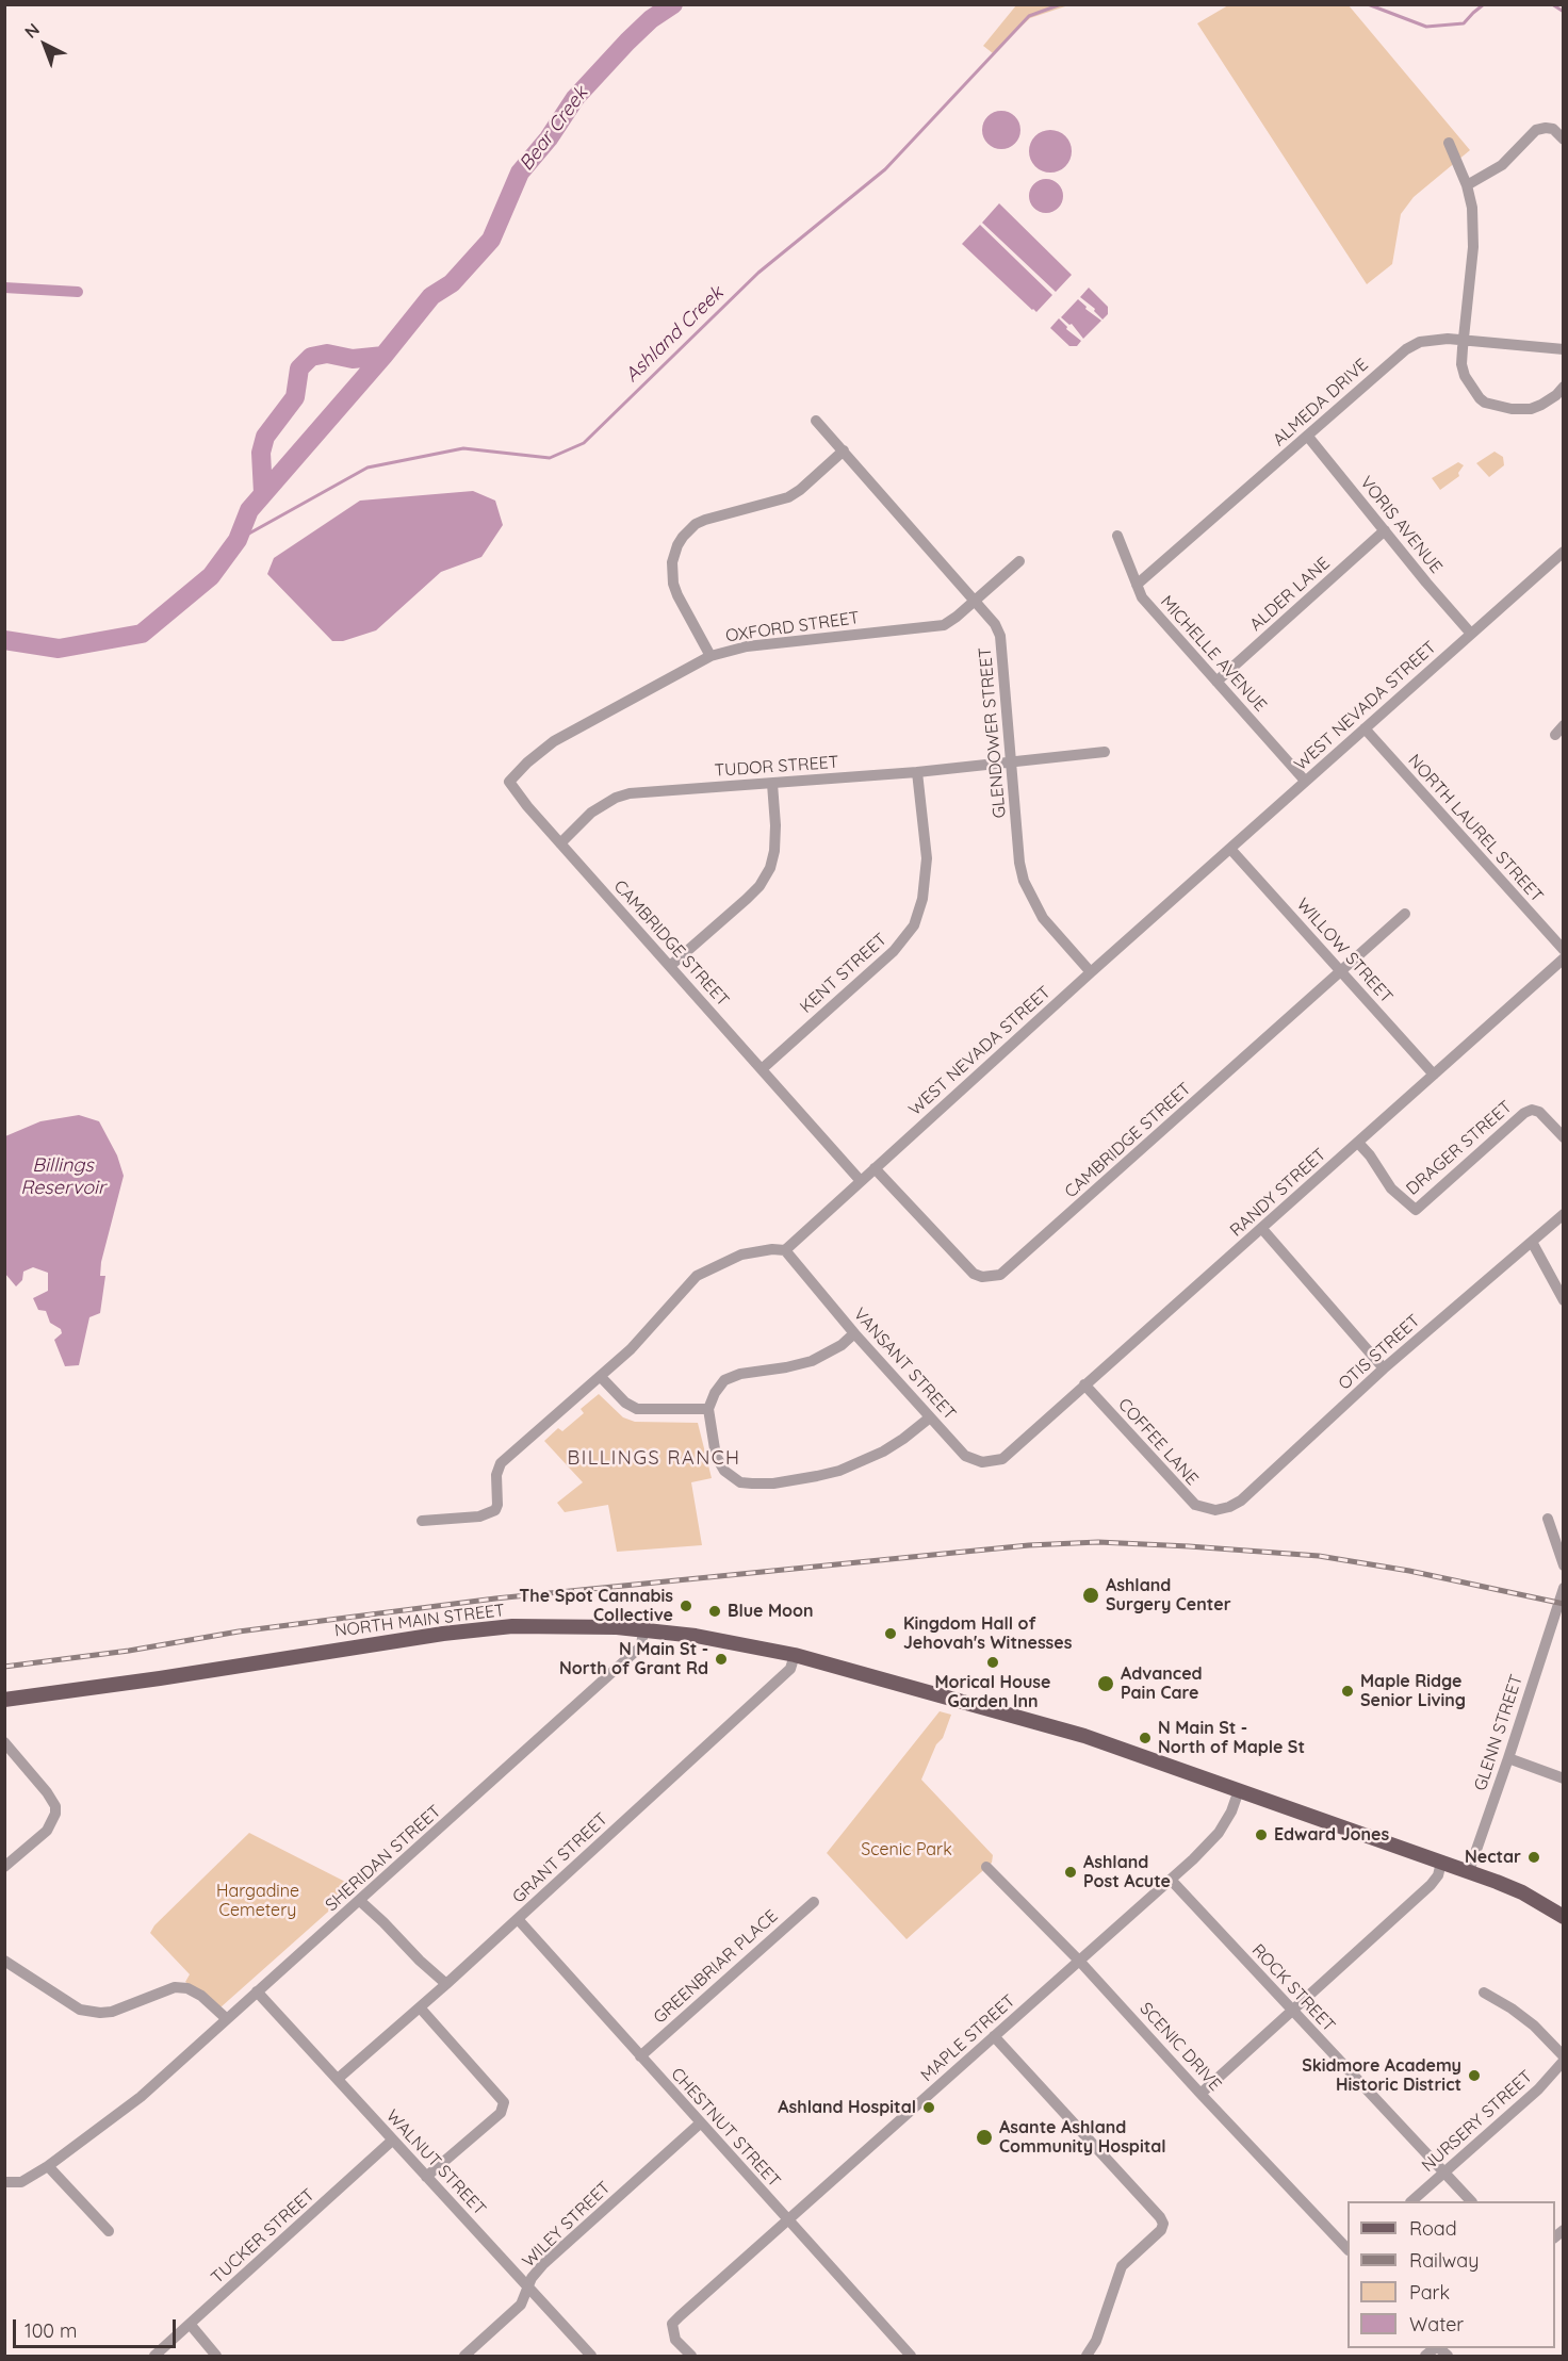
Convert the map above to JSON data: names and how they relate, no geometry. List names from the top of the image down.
{
  "streets": {
    "main road": ["NORTH MAIN STREET"],
    "street": [
      "ALMEDA DRIVE",
      "VORIS AVENUE",
      "ALDER LANE",
      "OXFORD STREET",
      "MICHELLE AVENUE",
      "WEST NEVADA STREET",
      "GLENDOWER STREET",
      "TUDOR STREET",
      "NORTH LAUREL STREET",
      "CAMBRIDGE STREET",
      "WILLOW STREET",
      "KENT STREET",
      "DRAGER STREET",
      "RANDY STREET",
      "OTIS STREET",
      "VANSANT STREET",
      "COFFEE LANE",
      "GLENN STREET",
      "SHERIDAN STREET",
      "GRANT STREET",
      "GREENBRIAR PLACE",
      "ROCK STREET",
      "MAPLE STREET",
      "SCENIC DRIVE",
      "NURSERY STREET",
      "CHESTNUT STREET",
      "WALNUT STREET",
      "WILEY STREET",
      "TUCKER STREET"
    ]
  },
  "crossings": [
    ["ALMEDA DRIVE", "VORIS AVENUE"],
    ["ALMEDA DRIVE", "MICHELLE AVENUE"],
    ["VORIS AVENUE", "ALDER LANE"],
    ["VORIS AVENUE", "WEST NEVADA STREET"],
    ["ALDER LANE", "MICHELLE AVENUE"],
    ["OXFORD STREET", "GLENDOWER STREET"],
    ["OXFORD STREET", "CAMBRIDGE STREET"],
    ["MICHELLE AVENUE", "WEST NEVADA STREET"],
    ["WEST NEVADA STREET", "GLENDOWER STREET"],
    ["WEST NEVADA STREET", "NORTH LAUREL STREET"],
    ["WEST NEVADA STREET", "CAMBRIDGE STREET"],
    ["WEST NEVADA STREET", "WILLOW STREET"],
    ["WEST NEVADA STREET", "VANSANT STREET"],
    ["GLENDOWER STREET", "TUDOR STREET"],
    ["TUDOR STREET", "CAMBRIDGE STREET"],
    ["TUDOR STREET", "KENT STREET"],
    ["CAMBRIDGE STREET", "WILLOW STREET"],
    ["CAMBRIDGE STREET", "KENT STREET"],
    ["WILLOW STREET", "RANDY STREET"],
    ["DRAGER STREET", "RANDY STREET"],
    ["RANDY STREET", "VANSANT STREET"],
    ["RANDY STREET", "COFFEE LANE"],
    ["OTIS STREET", "COFFEE LANE"],
    ["NORTH MAIN STREET", "GLENN STREET"],
    ["NORTH MAIN STREET", "SHERIDAN STREET"],
    ["NORTH MAIN STREET", "GRANT STREET"],
    ["NORTH MAIN STREET", "MAPLE STREET"],
    ["SHERIDAN STREET", "WALNUT STREET"],
    ["GRANT STREET", "CHESTNUT STREET"],
    ["GRANT STREET", "WALNUT STREET"],
    ["GREENBRIAR PLACE", "CHESTNUT STREET"],
    ["ROCK STREET", "MAPLE STREET"],
    ["ROCK STREET", "NURSERY STREET"],
    ["MAPLE STREET", "SCENIC DRIVE"],
    ["MAPLE STREET", "CHESTNUT STREET"],
    ["CHESTNUT STREET", "WILEY STREET"],
    ["WALNUT STREET", "WILEY STREET"],
    ["WALNUT STREET", "TUCKER STREET"]
  ],
  "districts": ["BILLINGS RANCH"],
  "water": ["Bear Creek", "Ashland Creek", "Billings Reservoir"],
  "parks": ["Scenic Park", "Hargadine Cemetery"],
  "places": [
    "Ashland Surgery Center",
    "The Spot Cannabis Collective",
    "Blue Moon",
    "Kingdom Hall of Jehovah's Witnesses",
    "N Main St - North of Grant Rd",
    "Morical House Garden Inn",
    "Advanced Pain Care",
    "Maple Ridge Senior Living",
    "N Main St - North of Maple St",
    "Edward Jones",
    "Nectar",
    "Ashland Post Acute",
    "Skidmore Academy Historic District",
    "Ashland Hospital",
    "Asante Ashland Community Hospital"
  ],
  "legend": [
    "Road",
    "Railway",
    "Park",
    "Water"
  ],
  "scale_bar": "100 m",
  "north": "top left"
}
